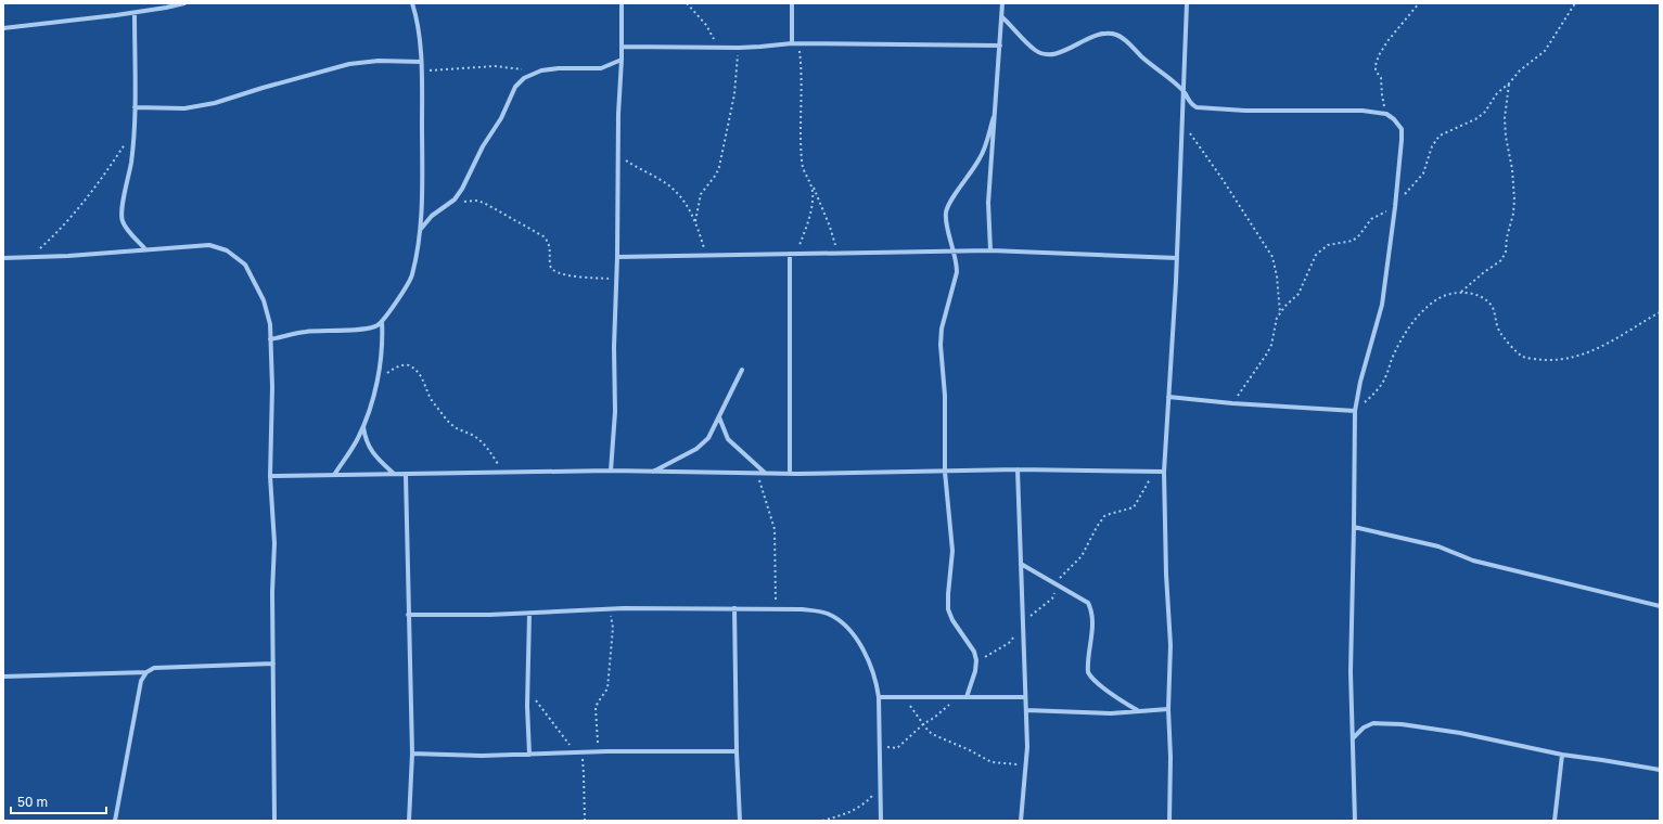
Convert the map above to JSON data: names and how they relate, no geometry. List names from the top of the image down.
{
  "scale_bar": "50 m"
}
